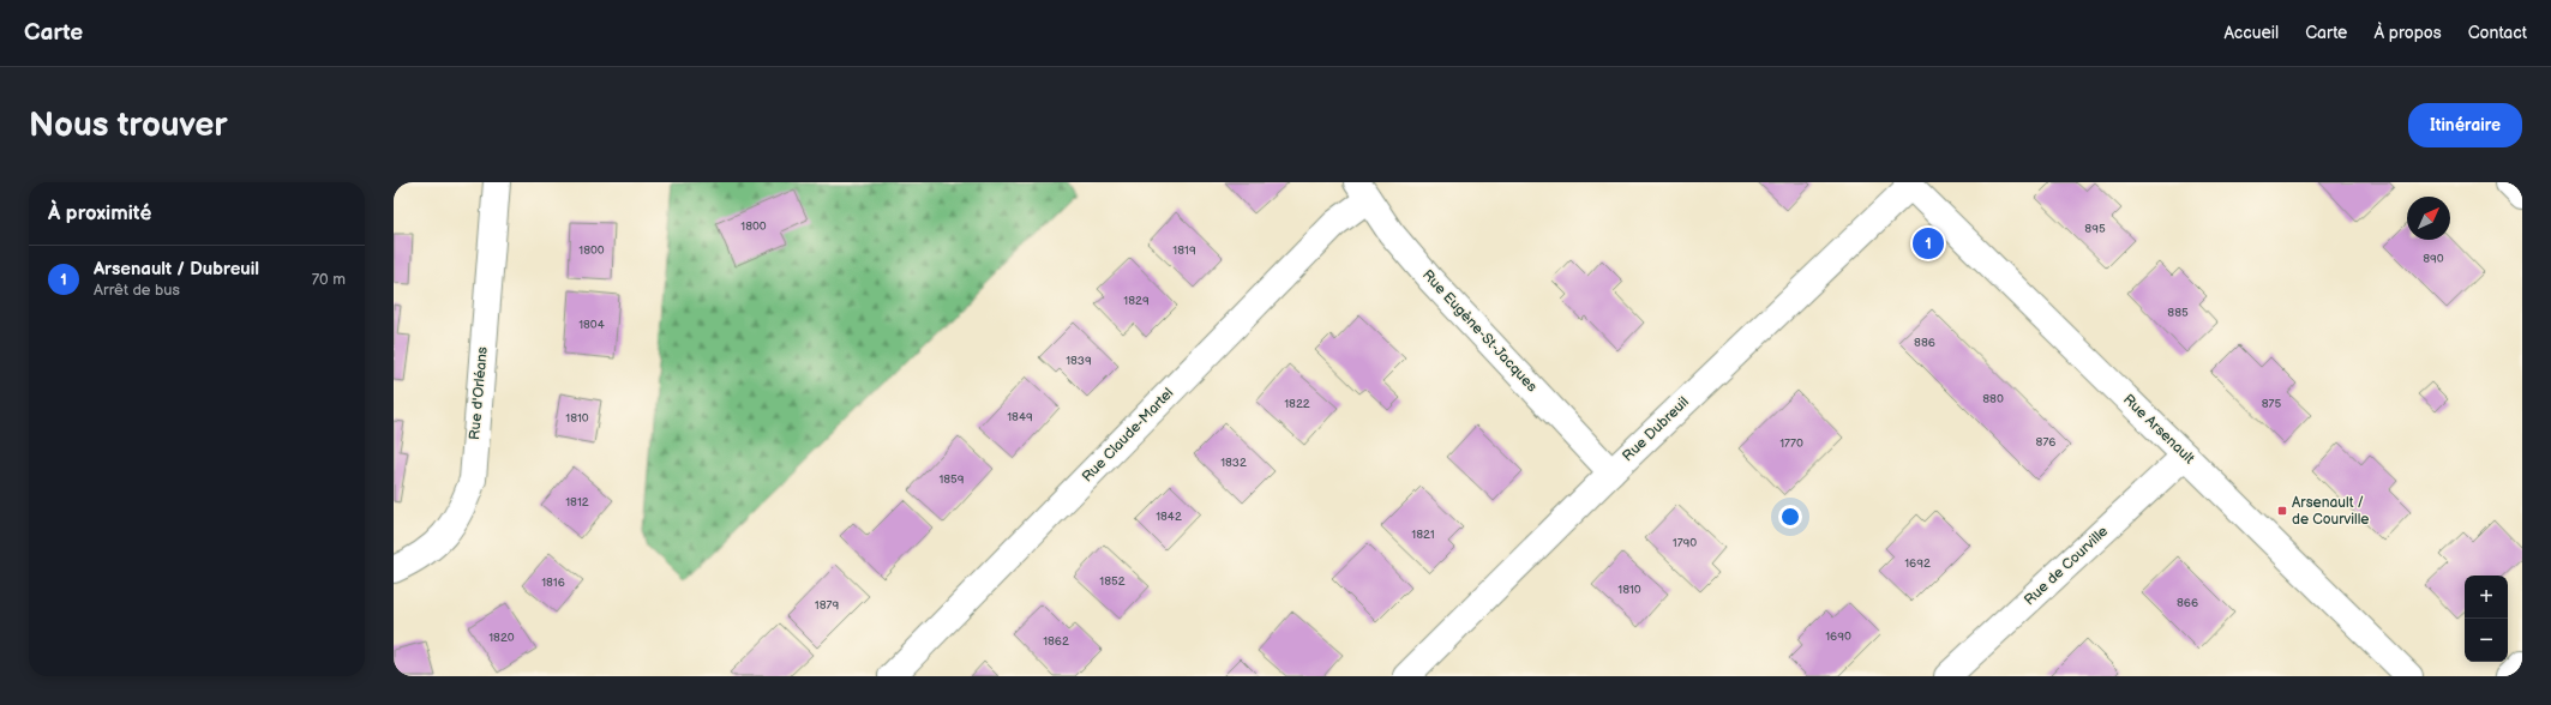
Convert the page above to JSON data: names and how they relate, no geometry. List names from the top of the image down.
{
  "streets": {
    "street": [
      "Rue Eugène-St-Jacques",
      "Rue d'Orléans",
      "Rue Dubreuil",
      "Rue Arsenault",
      "Rue Claude-Martel",
      "Rue de Courville"
    ]
  },
  "crossings": [
    ["Rue Eugène-St-Jacques", "Rue Dubreuil"],
    ["Rue Eugène-St-Jacques", "Rue Claude-Martel"],
    ["Rue Dubreuil", "Rue Arsenault"],
    ["Rue Arsenault", "Rue de Courville"]
  ],
  "places": {
    "transit": ["Arsenault / de Courville"]
  },
  "house_numbers": [
    "1800",
    "895",
    "1800",
    "1819",
    "890",
    "1829",
    "885",
    "1804",
    "886",
    "1839",
    "880",
    "1822",
    "875",
    "1849",
    "1810",
    "876",
    "1770",
    "1832",
    "1859",
    "1812",
    "1842",
    "1821",
    "1790",
    "1692",
    "1852",
    "1816",
    "1810",
    "866",
    "1879",
    "1690",
    "1820",
    "1862"
  ],
  "north": "top right",
  "page": {
    "header": "Carte",
    "nav": [
      "Accueil",
      "Carte",
      "À propos",
      "Contact"
    ],
    "buttons": "Itinéraire",
    "title": "Nous trouver",
    "heading": "À proximité",
    "pins": "1",
    "list": [
      {
        "mark": "1",
        "name": "Arsenault / Dubreuil",
        "note": "Arrêt de bus",
        "value": "70 m"
      }
    ],
    "map_buttons": ["+", "−"]
  }
}
